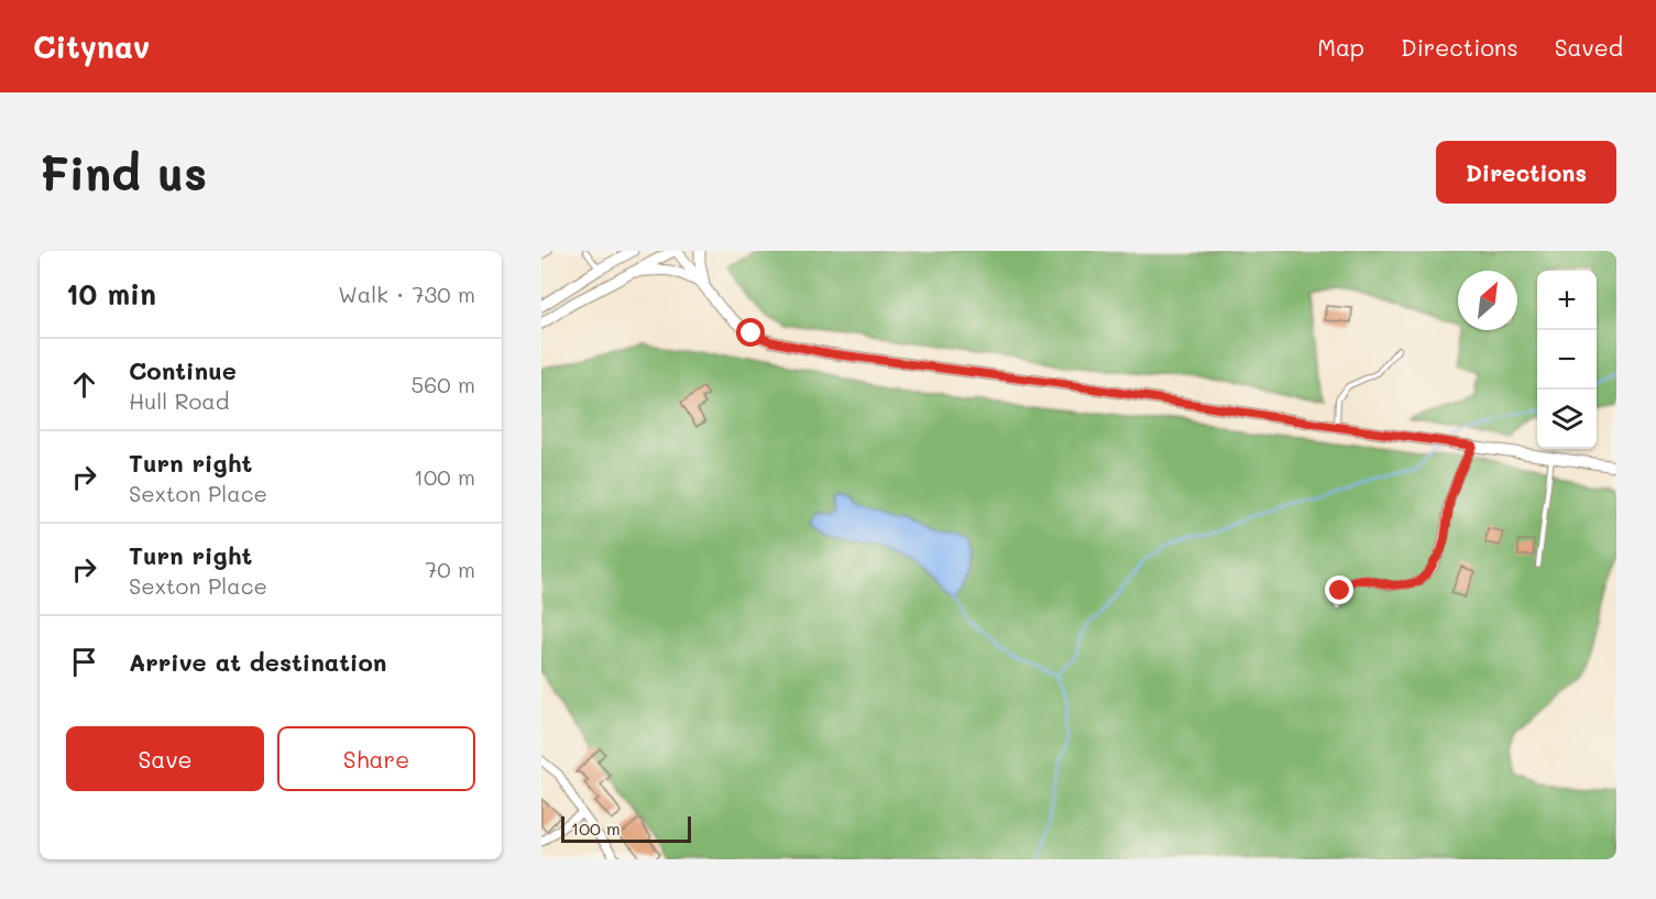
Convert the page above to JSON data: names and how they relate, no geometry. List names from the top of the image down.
{
  "scale_bar": "100 m",
  "north": "top right",
  "page": {
    "header": "Citynav",
    "nav": ["Map", "Directions", "Saved"],
    "buttons": [
      "Directions",
      ["Save", "Share"]
    ],
    "title": "Find us",
    "heading": ["10 min", "Walk · 730 m"],
    "map_buttons": ["+", "−"],
    "list": [
      ["Continue", "Hull Road", "560 m"],
      ["Turn right", "Sexton Place", "100 m"],
      ["Turn right", "Sexton Place", "70 m"],
      "Arrive at destination"
    ],
    "scale": "100 m"
  }
}
